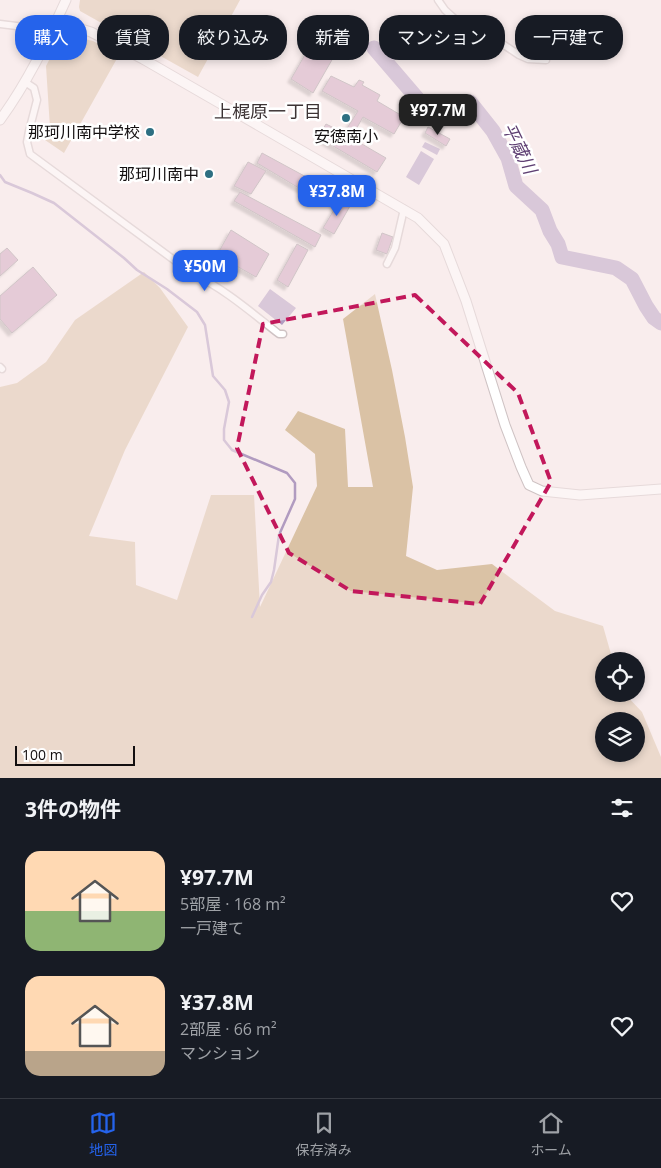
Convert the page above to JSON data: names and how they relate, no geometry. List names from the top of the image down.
{
  "districts": ["上梶原一丁目"],
  "water": ["平蔵川"],
  "places": ["安徳南小", "那珂川南中学校", "那珂川南中"],
  "scale_bar": "100 m",
  "page": {
    "chip": [
      "購入",
      "賃貸",
      "絞り込み",
      "新着",
      "マンション",
      "一戸建て"
    ],
    "price": ["¥97.7M", "¥37.8M", "¥50M"],
    "scale": "100 m",
    "heading": "3件の物件",
    "list": [
      {
        "name": "¥97.7M",
        "note": "5部屋 · 168 m² · 一戸建て"
      },
      {
        "name": "¥37.8M",
        "note": "2部屋 · 66 m² · マンション"
      }
    ],
    "tabs": ["地図", "保存済み", "ホーム"]
  }
}
